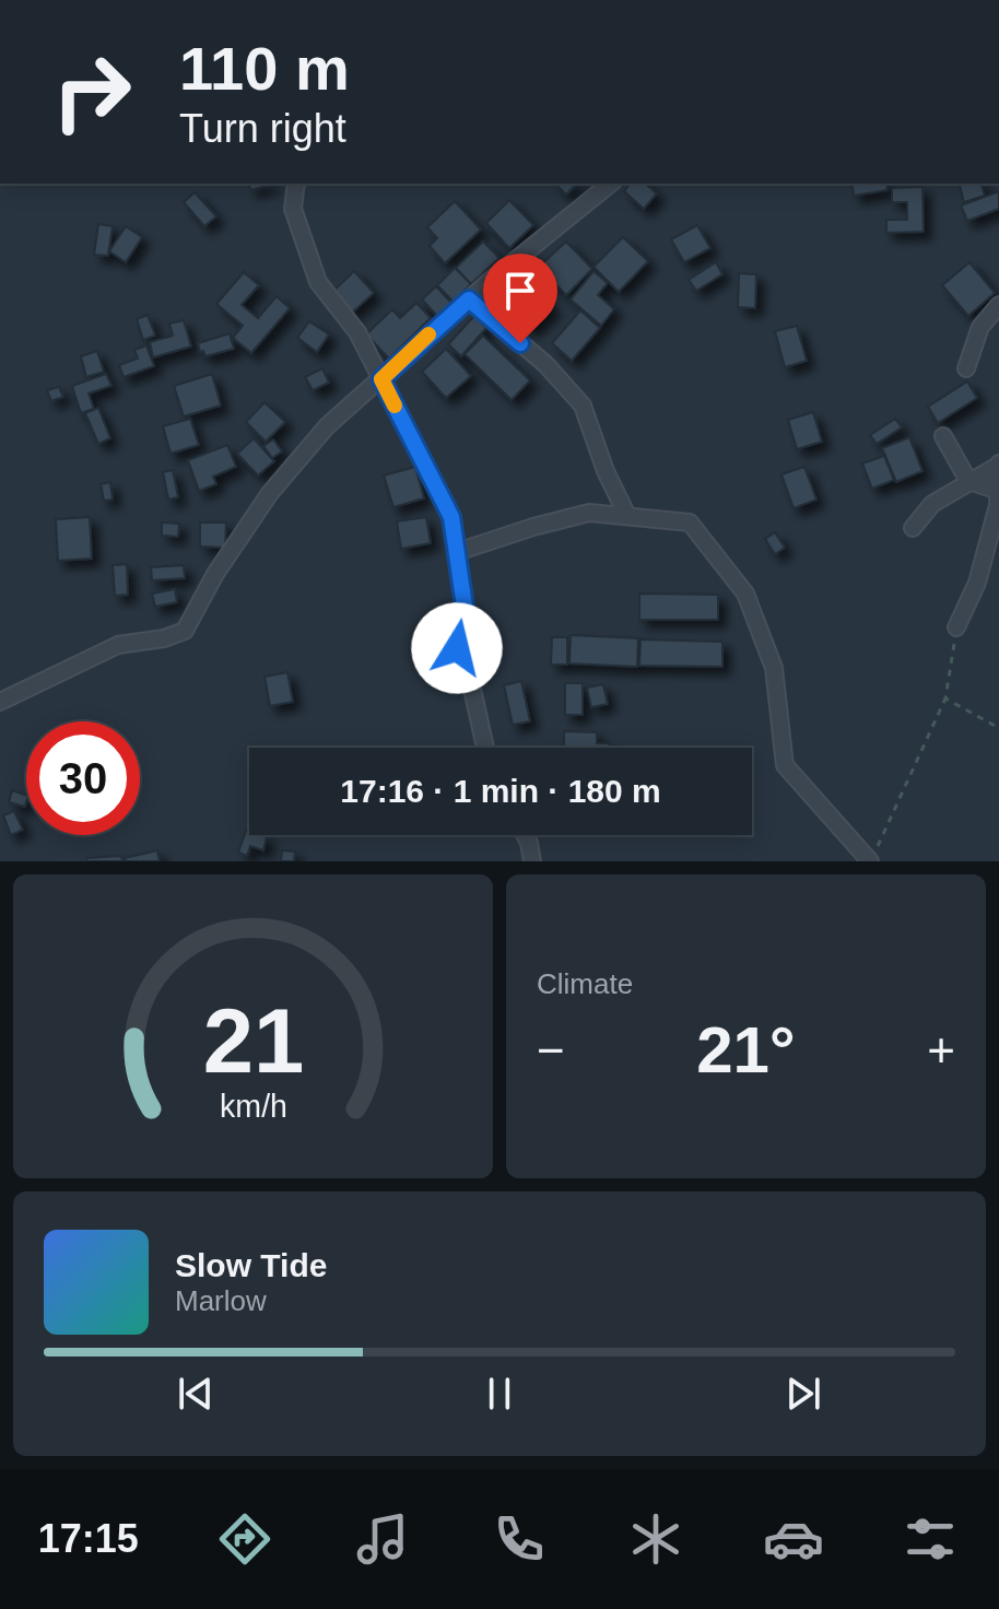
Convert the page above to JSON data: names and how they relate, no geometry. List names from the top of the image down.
{
  "page": {
    "turn": ["110 m", "Turn right"],
    "limit": "30",
    "trip": "17:16 · 1 min · 180 m",
    "tile": "Climate",
    "heat": ["−", "21°", "+"],
    "song": ["Slow Tide", "Marlow"],
    "tabs": "17:15",
    "gauge": ["21", "km/h"]
  }
}
